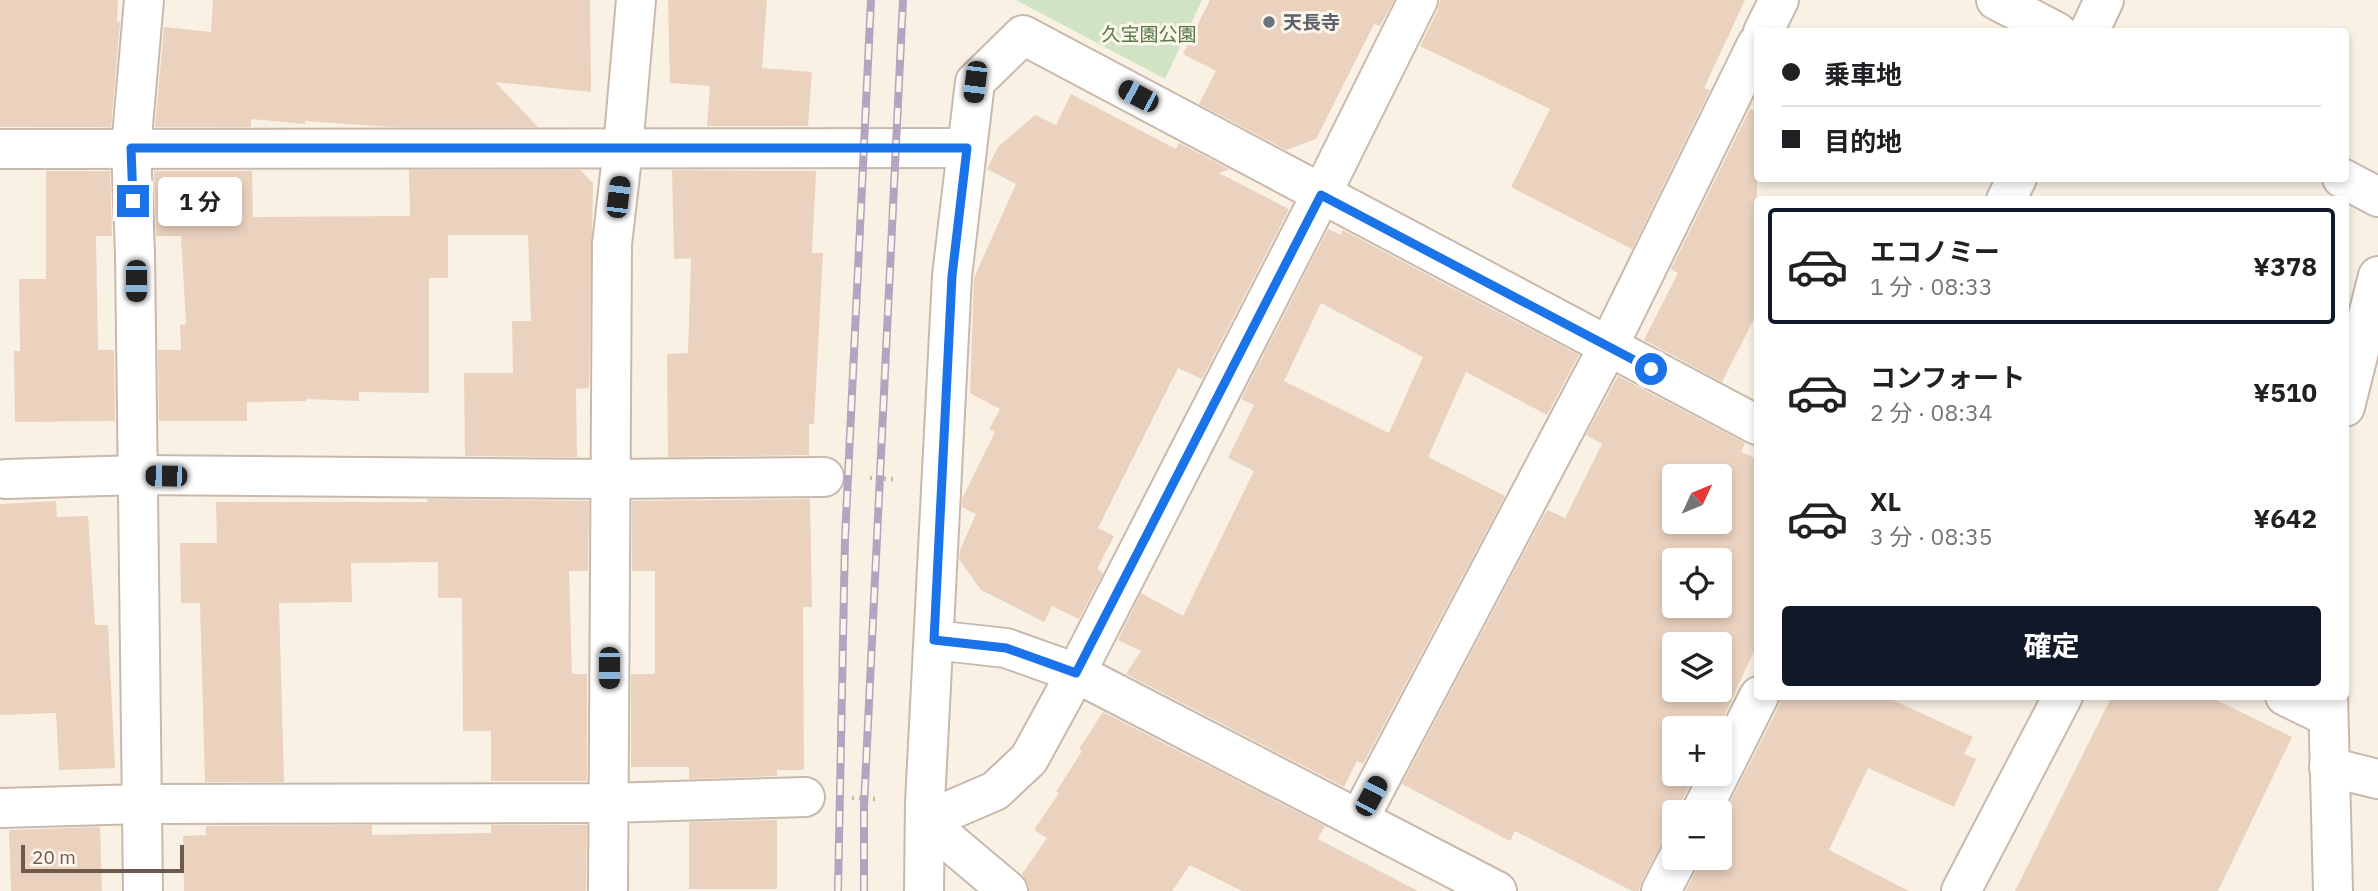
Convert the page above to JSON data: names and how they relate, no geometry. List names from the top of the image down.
{
  "parks": ["久宝園公園"],
  "places": ["天長寺"],
  "scale_bar": "20 m",
  "north": "top right",
  "page": {
    "banner": ["乗車地", "目的地"],
    "bubble": "1 分",
    "list": [
      {
        "name": "エコノミー",
        "note": "1 分 · 08:33",
        "value": "¥378"
      },
      {
        "name": "コンフォート",
        "note": "2 分 · 08:34",
        "value": "¥510"
      },
      {
        "name": "XL",
        "note": "3 分 · 08:35",
        "value": "¥642"
      }
    ],
    "map_buttons": ["+", "−"],
    "buttons": "確定",
    "scale": "20 m"
  }
}
